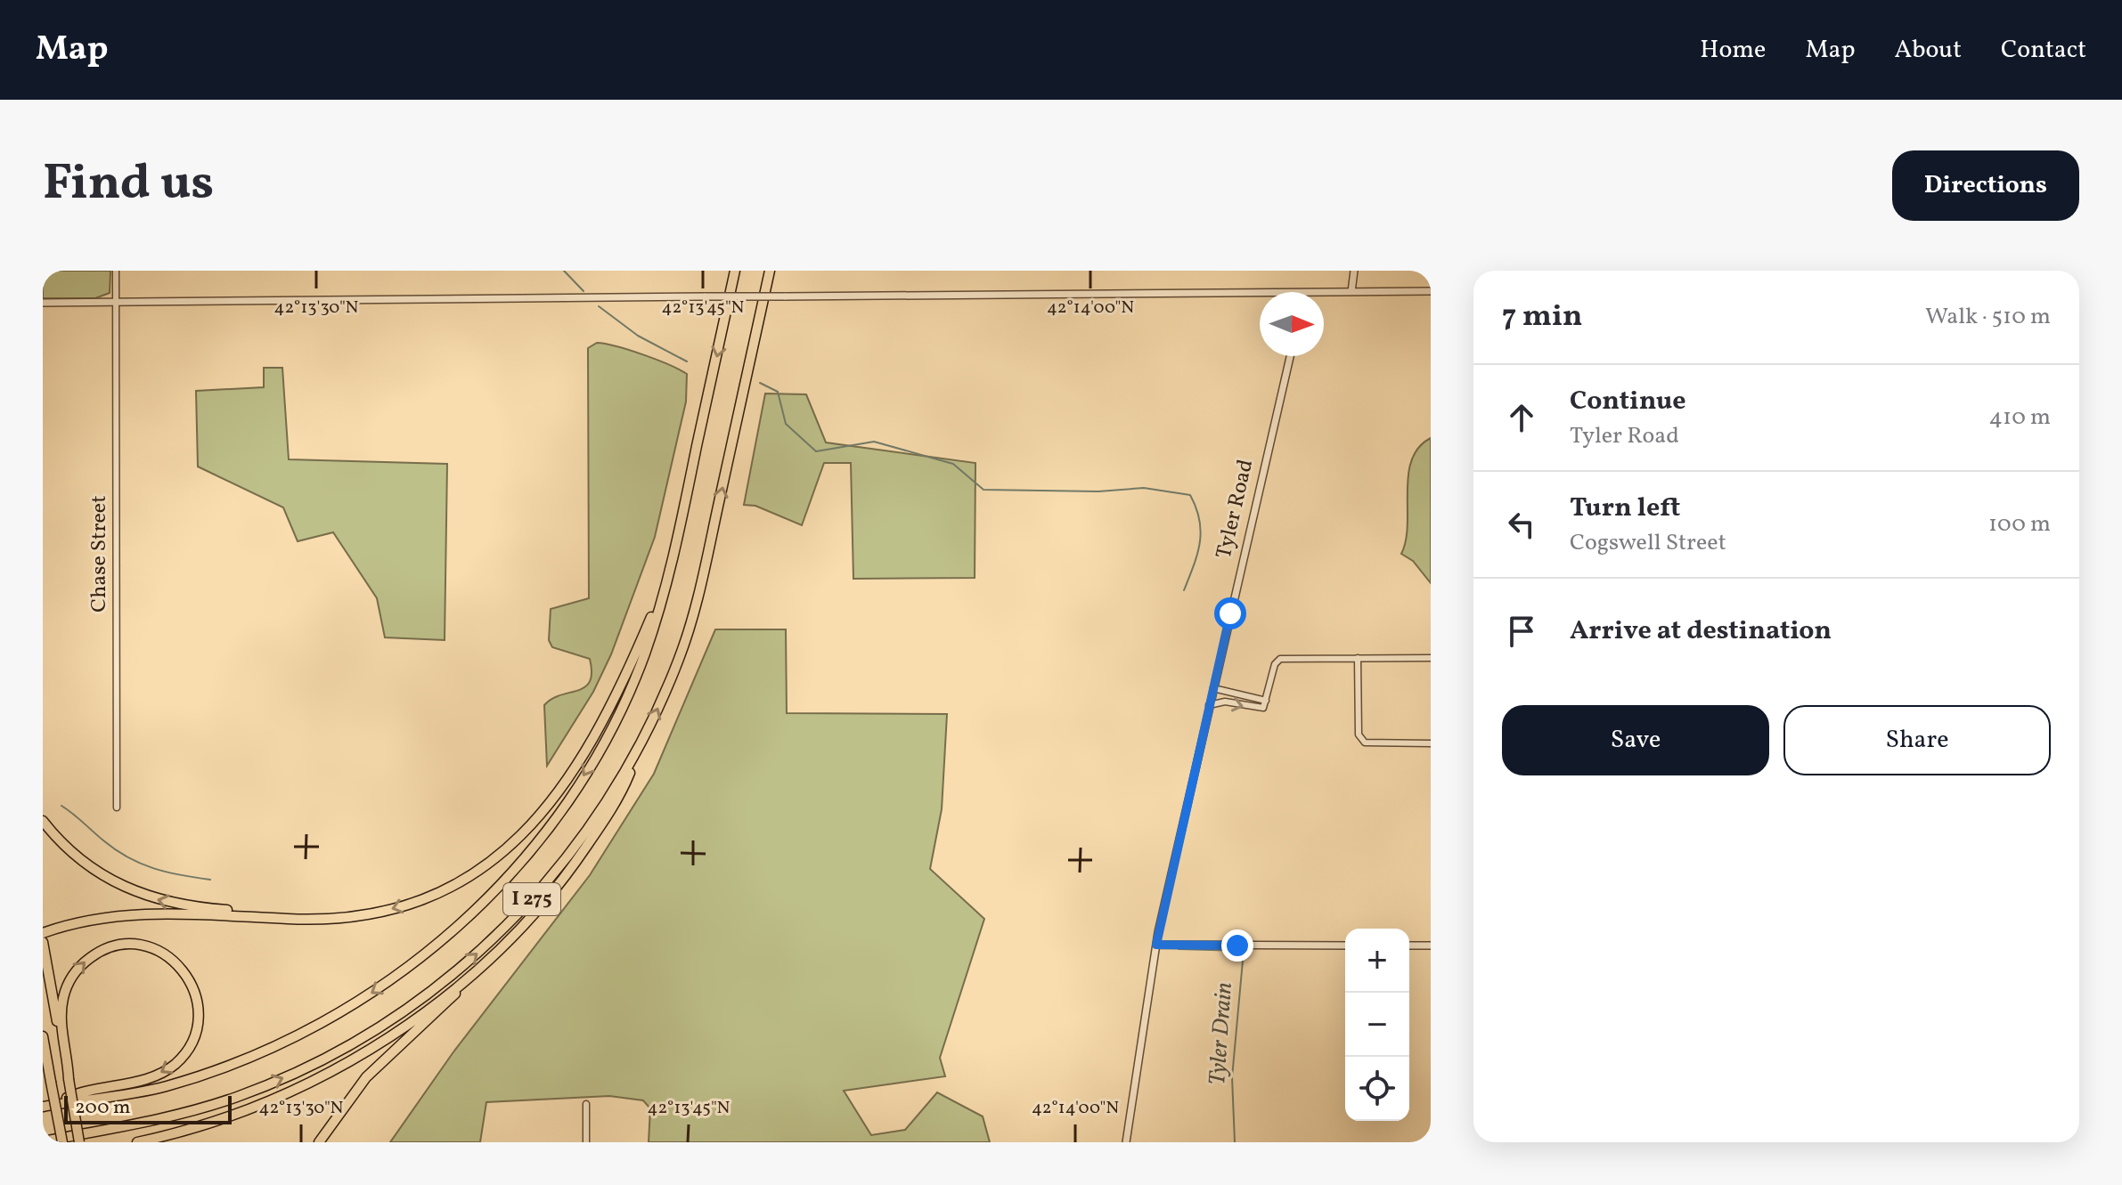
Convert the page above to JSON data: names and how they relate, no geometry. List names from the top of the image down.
{
  "streets": {
    "highway": ["I 275"],
    "street": ["Tyler Road", "Chase Street"]
  },
  "water": ["Tyler Drain"],
  "scale_bar": "200 m",
  "north": "right",
  "page": {
    "header": "Map",
    "nav": [
      "Home",
      "Map",
      "About",
      "Contact"
    ],
    "title": "Find us",
    "buttons": [
      "Directions",
      ["Save", "Share"]
    ],
    "heading": ["7 min", "Walk · 510 m"],
    "list": [
      ["Continue", "Tyler Road", "410 m"],
      ["Turn left", "Cogswell Street", "100 m"],
      "Arrive at destination"
    ],
    "map_buttons": ["+", "−"],
    "scale": "200 m"
  },
  "coordinates": ["42°13'30\"N", "42°13'45\"N", "42°14'00\"N"]
}
